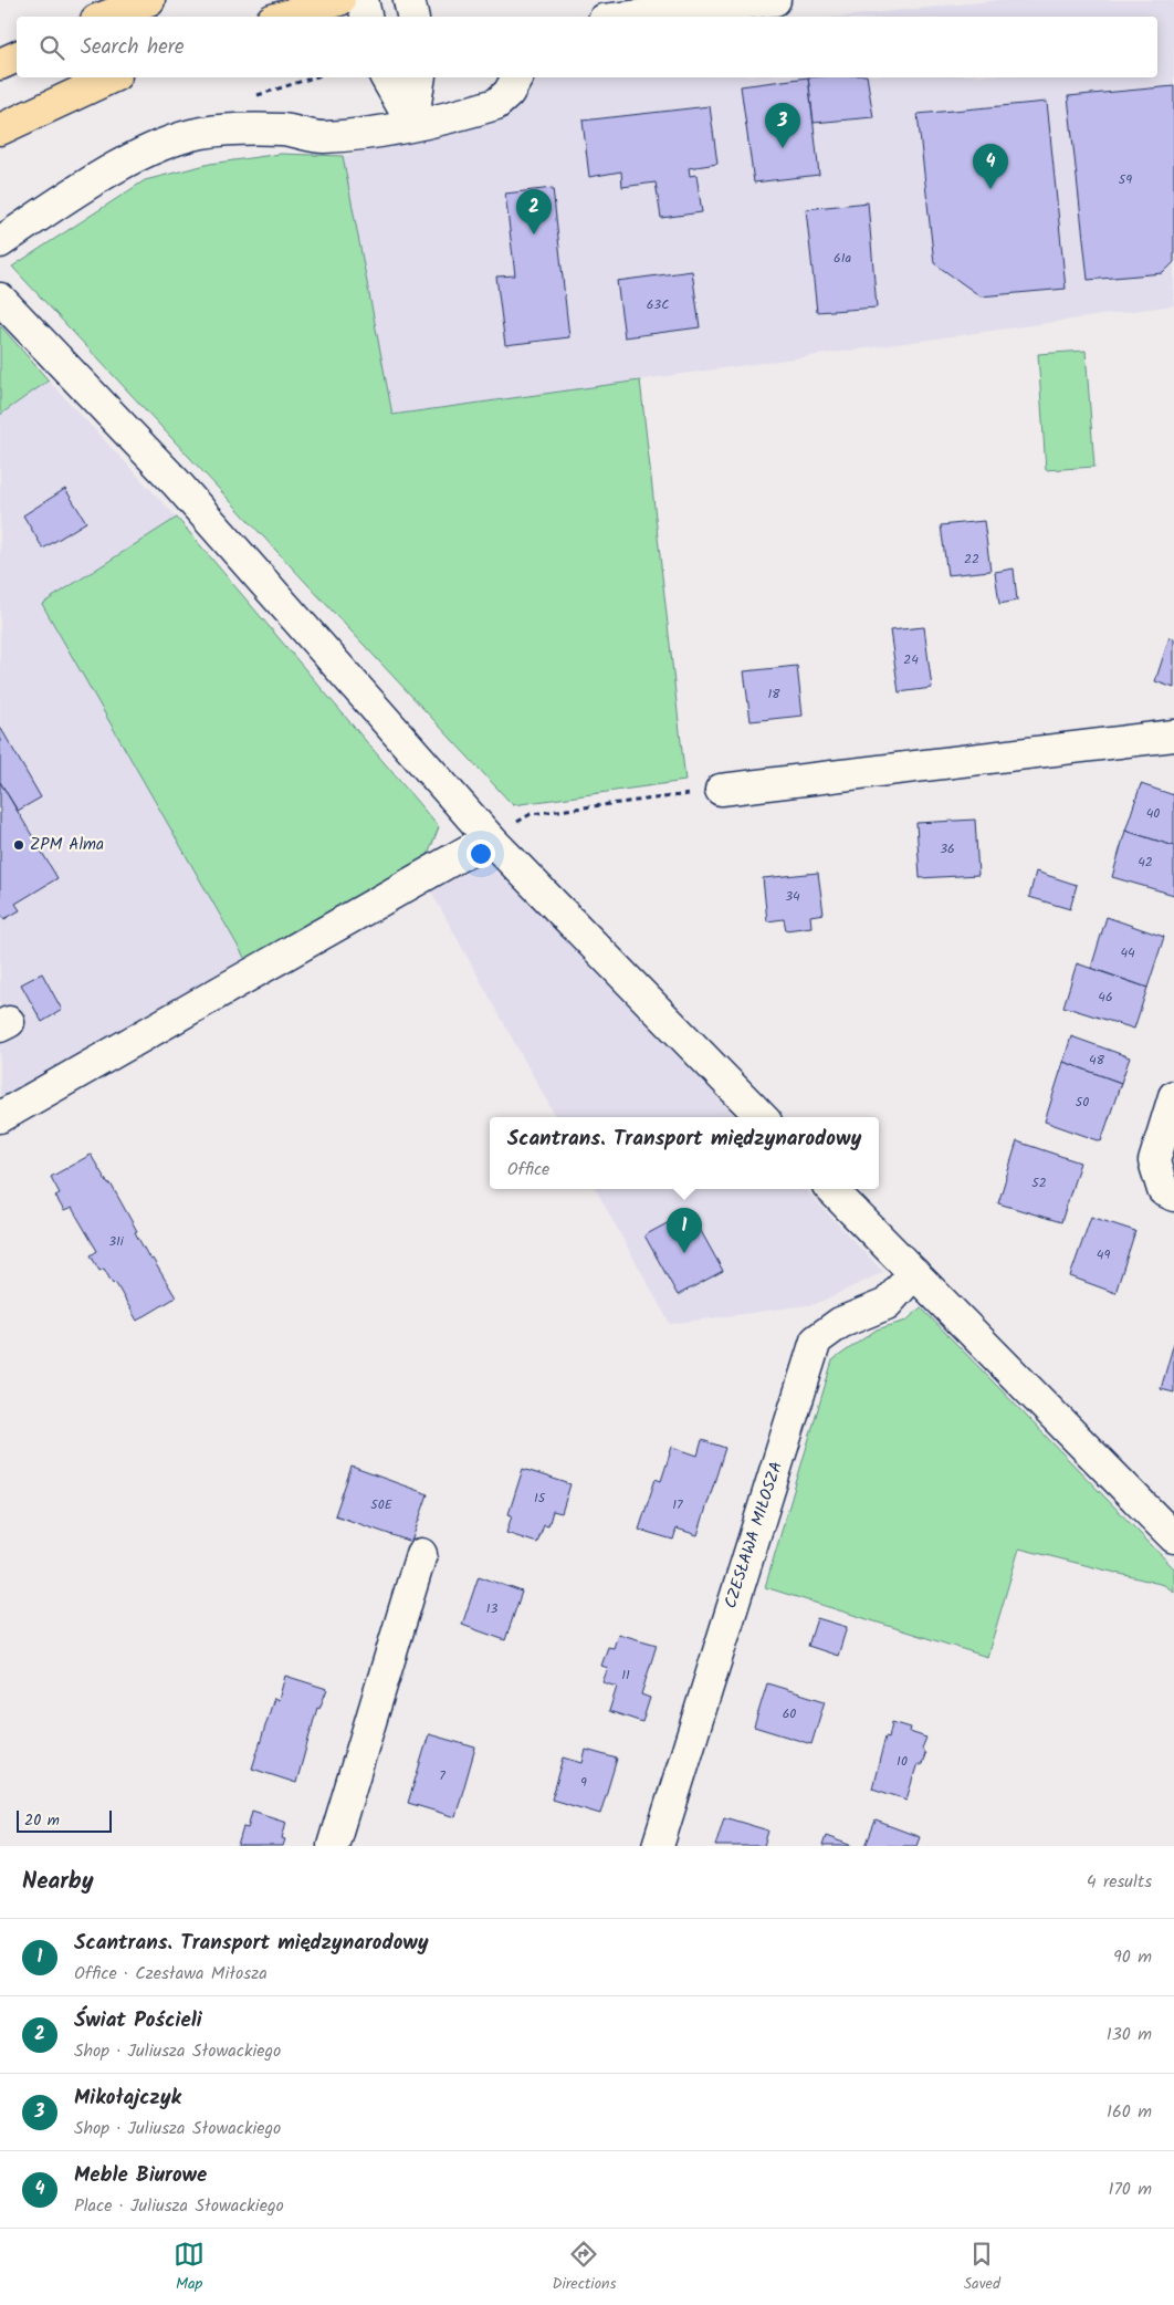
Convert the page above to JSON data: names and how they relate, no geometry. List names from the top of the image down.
{
  "streets": {
    "street": ["CZESŁAWA MIŁOSZA"]
  },
  "places": ["ZPM Alma"],
  "house_numbers": [
    "59",
    "61a",
    "63C",
    "22",
    "24",
    "18",
    "40",
    "36",
    "42",
    "34",
    "44",
    "46",
    "48",
    "50",
    "52",
    "31i",
    "49",
    "15",
    "50E",
    "17",
    "13",
    "11",
    "60",
    "10",
    "7",
    "9"
  ],
  "scale_bar": "20 m",
  "page": {
    "search": "Search here",
    "pins": [
      "3",
      "4",
      "2",
      "1"
    ],
    "popup": ["Scantrans. Transport międzynarodowy", "Office"],
    "scale": "20 m",
    "heading": ["Nearby", "4 results"],
    "list": [
      {
        "mark": "1",
        "name": "Scantrans. Transport międzynarodowy",
        "note": "Office · Czesława Miłosza",
        "value": "90 m"
      },
      {
        "mark": "2",
        "name": "Świat Pościeli",
        "note": "Shop · Juliusza Słowackiego",
        "value": "130 m"
      },
      {
        "mark": "3",
        "name": "Mikołajczyk",
        "note": "Shop · Juliusza Słowackiego",
        "value": "160 m"
      },
      {
        "mark": "4",
        "name": "Meble Biurowe",
        "note": "Place · Juliusza Słowackiego",
        "value": "170 m"
      }
    ],
    "nav": ["Map", "Directions", "Saved"]
  }
}
